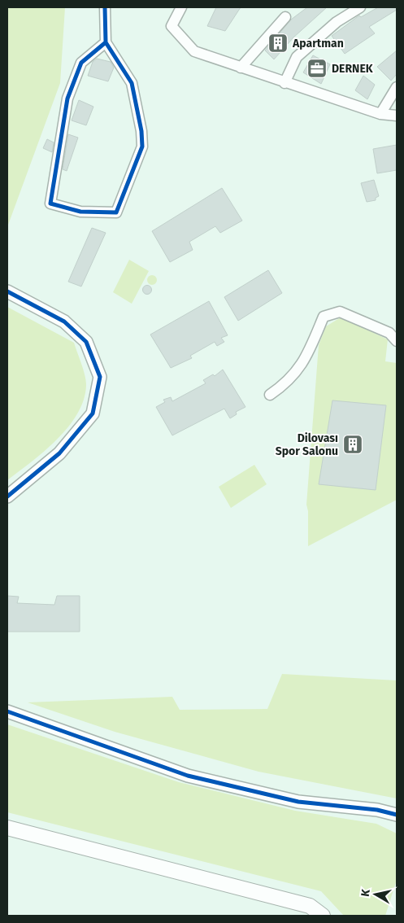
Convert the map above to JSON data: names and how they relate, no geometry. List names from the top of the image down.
{
  "places": {
    "building": ["Apartman", "Dilovası Spor Salonu"],
    "office": ["DERNEK"]
  },
  "north": "left"
}
